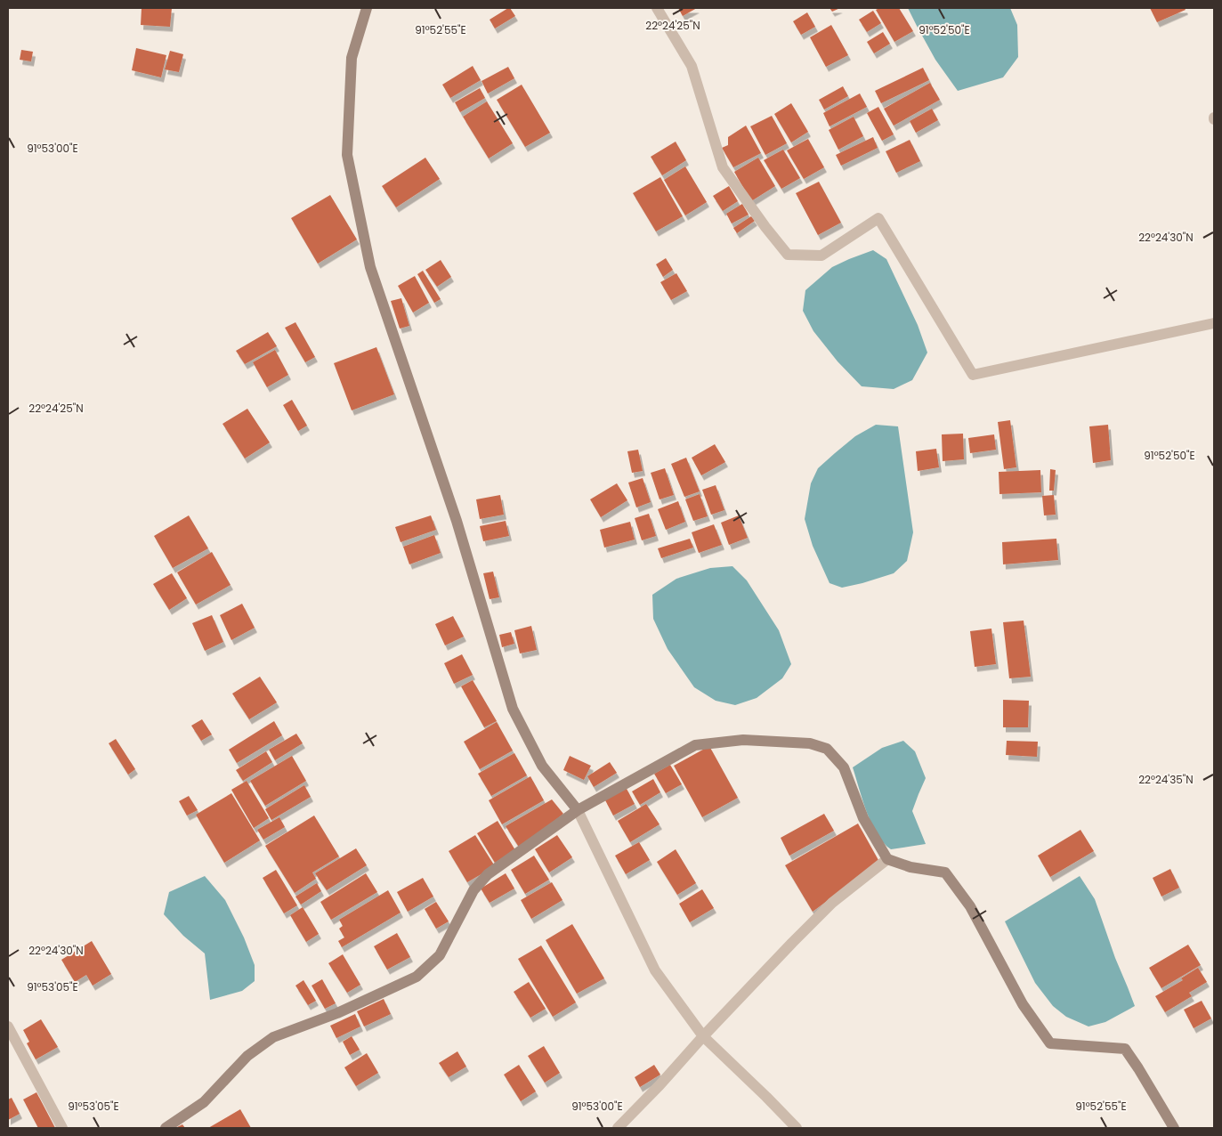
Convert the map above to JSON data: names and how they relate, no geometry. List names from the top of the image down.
{
  "coordinates": [
    "22°24'25\"N",
    "91°52'55\"E",
    "91°52'50\"E",
    "91°53'00\"E",
    "22°24'30\"N",
    "22°24'35\"N",
    "91°53'05\"E"
  ]
}
